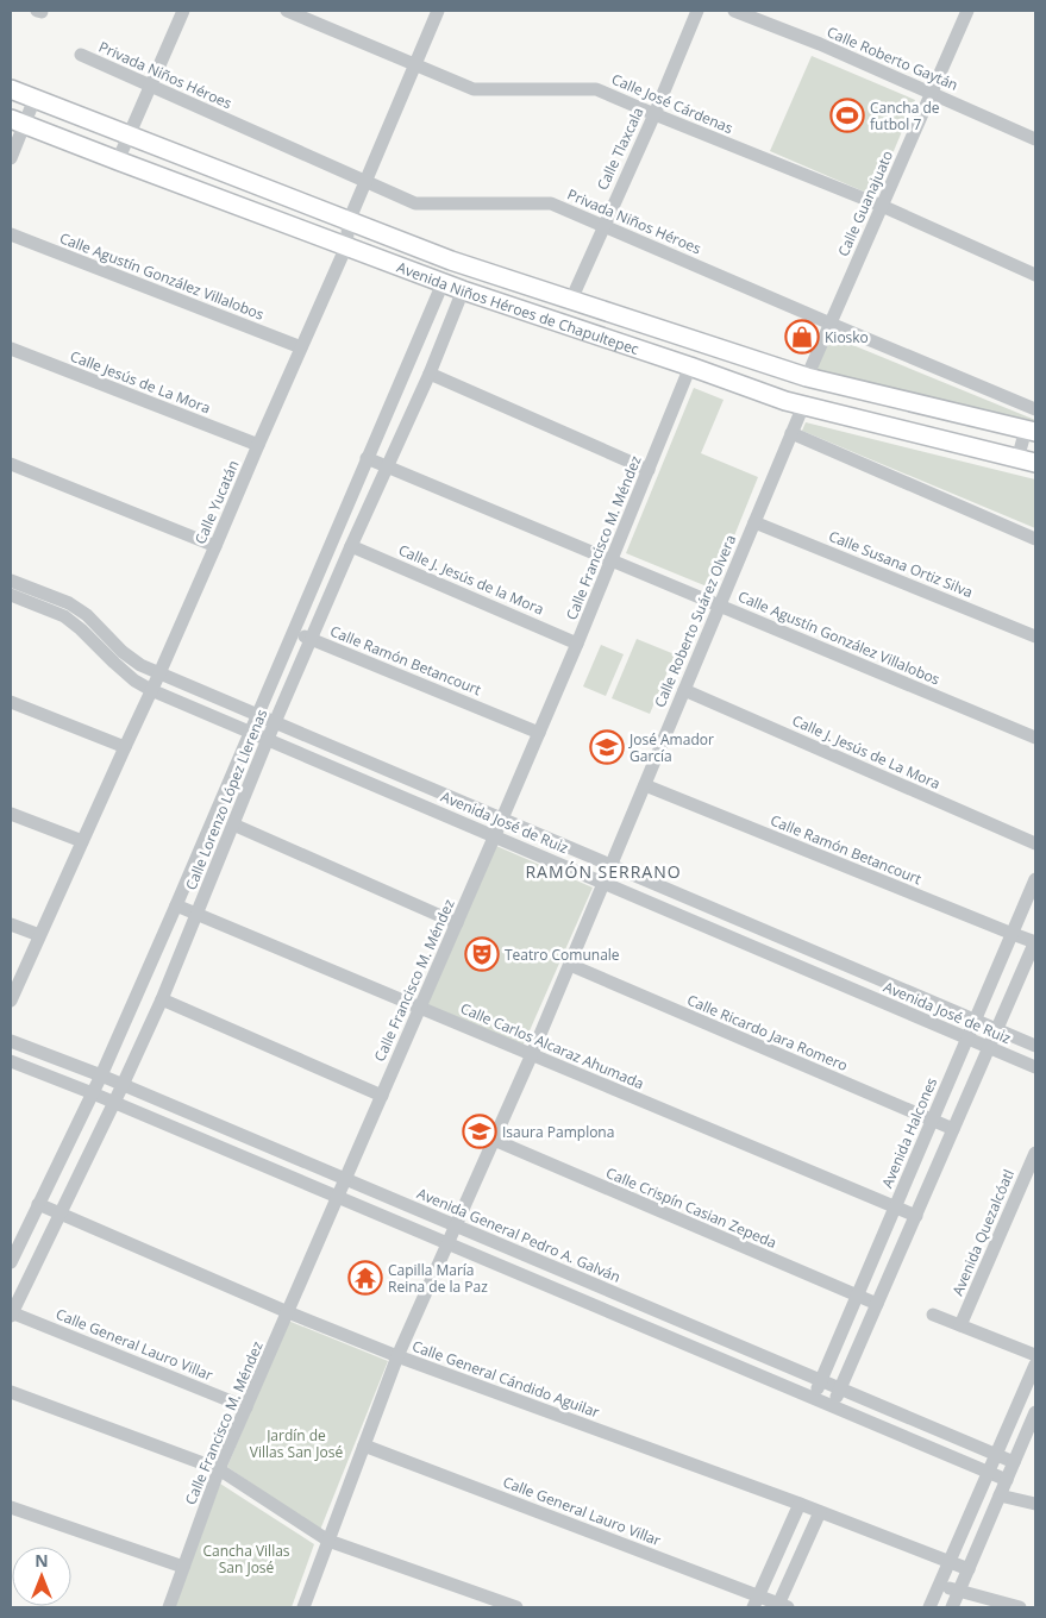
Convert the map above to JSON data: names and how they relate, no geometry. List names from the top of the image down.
{
  "streets": {
    "main road": ["Avenida Niños Héroes de Chapultepec"],
    "street": [
      "Calle Roberto Gaytán",
      "Privada Niños Héroes",
      "Calle José Cárdenas",
      "Calle Tlaxcala",
      "Calle Guanajuato",
      "Calle Agustín González Villalobos",
      "Calle Jesús de La Mora",
      "Calle Yucatán",
      "Calle Francisco M. Méndez",
      "Calle Susana Ortiz Silva",
      "Calle J. Jesús de la Mora",
      "Calle Roberto Suárez Olvera",
      "Calle Ramón Betancourt",
      "Calle J. Jesús de La Mora",
      "Calle Lorenzo López Llerenas",
      "Avenida José de Ruiz",
      "Calle Ricardo Jara Romero",
      "Calle Carlos Alcaraz Ahumada",
      "Avenida Halcones",
      "Calle Crispín Casian Zepeda",
      "Avenida Quezalcóatl",
      "Avenida General Pedro A. Galván",
      "Calle General Lauro Villar",
      "Calle General Cándido Aguilar"
    ]
  },
  "crossings": [
    ["Calle Roberto Gaytán", "Calle Guanajuato"],
    ["Privada Niños Héroes", "Calle Tlaxcala"],
    ["Privada Niños Héroes", "Calle Guanajuato"],
    ["Privada Niños Héroes", "Calle Yucatán"],
    ["Calle José Cárdenas", "Calle Tlaxcala"],
    ["Calle José Cárdenas", "Calle Guanajuato"],
    ["Calle José Cárdenas", "Calle Yucatán"],
    ["Calle Tlaxcala", "Avenida Niños Héroes de Chapultepec"],
    ["Calle Guanajuato", "Avenida Niños Héroes de Chapultepec"],
    ["Calle Agustín González Villalobos", "Calle Yucatán"],
    ["Calle Agustín González Villalobos", "Calle Francisco M. Méndez"],
    ["Calle Agustín González Villalobos", "Calle Roberto Suárez Olvera"],
    ["Calle Agustín González Villalobos", "Calle Lorenzo López Llerenas"],
    ["Avenida Niños Héroes de Chapultepec", "Calle Yucatán"],
    ["Avenida Niños Héroes de Chapultepec", "Calle Francisco M. Méndez"],
    ["Avenida Niños Héroes de Chapultepec", "Calle Roberto Suárez Olvera"],
    ["Avenida Niños Héroes de Chapultepec", "Calle Lorenzo López Llerenas"],
    ["Calle Jesús de La Mora", "Calle Yucatán"],
    ["Calle Yucatán", "Avenida José de Ruiz"],
    ["Calle Francisco M. Méndez", "Calle J. Jesús de la Mora"],
    ["Calle Francisco M. Méndez", "Calle Ramón Betancourt"],
    ["Calle Francisco M. Méndez", "Avenida José de Ruiz"],
    ["Calle Francisco M. Méndez", "Calle Carlos Alcaraz Ahumada"],
    ["Calle Francisco M. Méndez", "Avenida General Pedro A. Galván"],
    ["Calle Francisco M. Méndez", "Calle General Lauro Villar"],
    ["Calle Francisco M. Méndez", "Calle General Cándido Aguilar"],
    ["Calle Susana Ortiz Silva", "Calle Roberto Suárez Olvera"],
    ["Calle J. Jesús de la Mora", "Calle Lorenzo López Llerenas"],
    ["Calle Roberto Suárez Olvera", "Calle Ramón Betancourt"],
    ["Calle Roberto Suárez Olvera", "Calle J. Jesús de La Mora"],
    ["Calle Roberto Suárez Olvera", "Avenida José de Ruiz"],
    ["Calle Roberto Suárez Olvera", "Calle Ricardo Jara Romero"],
    ["Calle Roberto Suárez Olvera", "Calle Carlos Alcaraz Ahumada"],
    ["Calle Roberto Suárez Olvera", "Calle Crispín Casian Zepeda"],
    ["Calle Roberto Suárez Olvera", "Avenida General Pedro A. Galván"],
    ["Calle Roberto Suárez Olvera", "Calle General Lauro Villar"],
    ["Calle Roberto Suárez Olvera", "Calle General Cándido Aguilar"],
    ["Calle Ramón Betancourt", "Calle Lorenzo López Llerenas"],
    ["Calle Ramón Betancourt", "Avenida Halcones"],
    ["Calle Lorenzo López Llerenas", "Avenida José de Ruiz"],
    ["Calle Lorenzo López Llerenas", "Calle Carlos Alcaraz Ahumada"],
    ["Calle Lorenzo López Llerenas", "Avenida General Pedro A. Galván"],
    ["Calle Lorenzo López Llerenas", "Calle General Lauro Villar"],
    ["Calle Lorenzo López Llerenas", "Calle General Cándido Aguilar"],
    ["Avenida José de Ruiz", "Avenida Halcones"],
    ["Calle Ricardo Jara Romero", "Avenida Halcones"],
    ["Calle Carlos Alcaraz Ahumada", "Avenida Halcones"],
    ["Avenida Halcones", "Calle Crispín Casian Zepeda"],
    ["Avenida Halcones", "Avenida General Pedro A. Galván"]
  ],
  "districts": ["RAMÓN SERRANO"],
  "parks": ["Jardín de Villas San José", "Cancha Villas San José"],
  "places": {
    "sports": ["Cancha de futbol 7"],
    "shop": ["Kiosko"],
    "school or university": ["José Amador García", "Isaura Pamplona"],
    "theatre": ["Teatro Comunale"],
    "temple": ["Capilla María Reina de la Paz"]
  },
  "north": "top"
}
